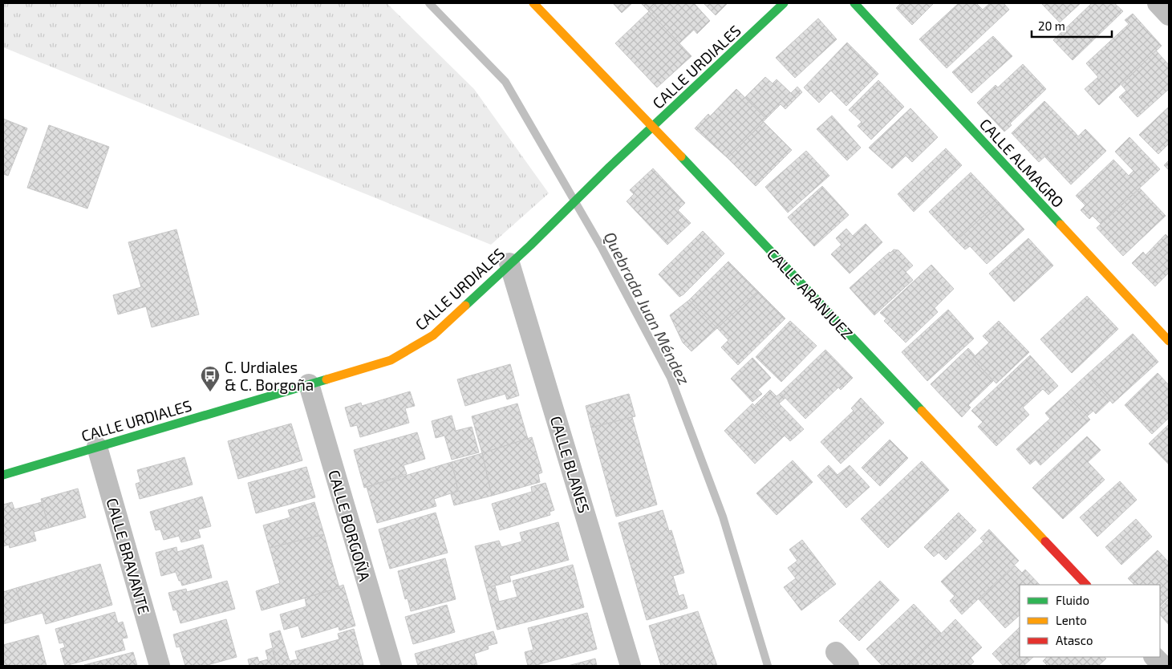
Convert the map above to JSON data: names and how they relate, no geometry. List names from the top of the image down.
{
  "streets": {
    "street": [
      "CALLE URDIALES",
      "CALLE ALMAGRO",
      "CALLE ARANJUEZ",
      "CALLE BLANES",
      "CALLE BORGOÑA",
      "CALLE BRAVANTE"
    ]
  },
  "crossings": [
    ["CALLE URDIALES", "CALLE ARANJUEZ"],
    ["CALLE URDIALES", "CALLE BLANES"],
    ["CALLE URDIALES", "CALLE BORGOÑA"],
    ["CALLE URDIALES", "CALLE BRAVANTE"]
  ],
  "water": ["Quebrada Juan Méndez"],
  "places": {
    "bus stop": ["C. Urdiales & C. Borgoña"]
  },
  "legend": ["Fluido", "Lento", "Atasco"],
  "scale_bar": "20 m"
}
